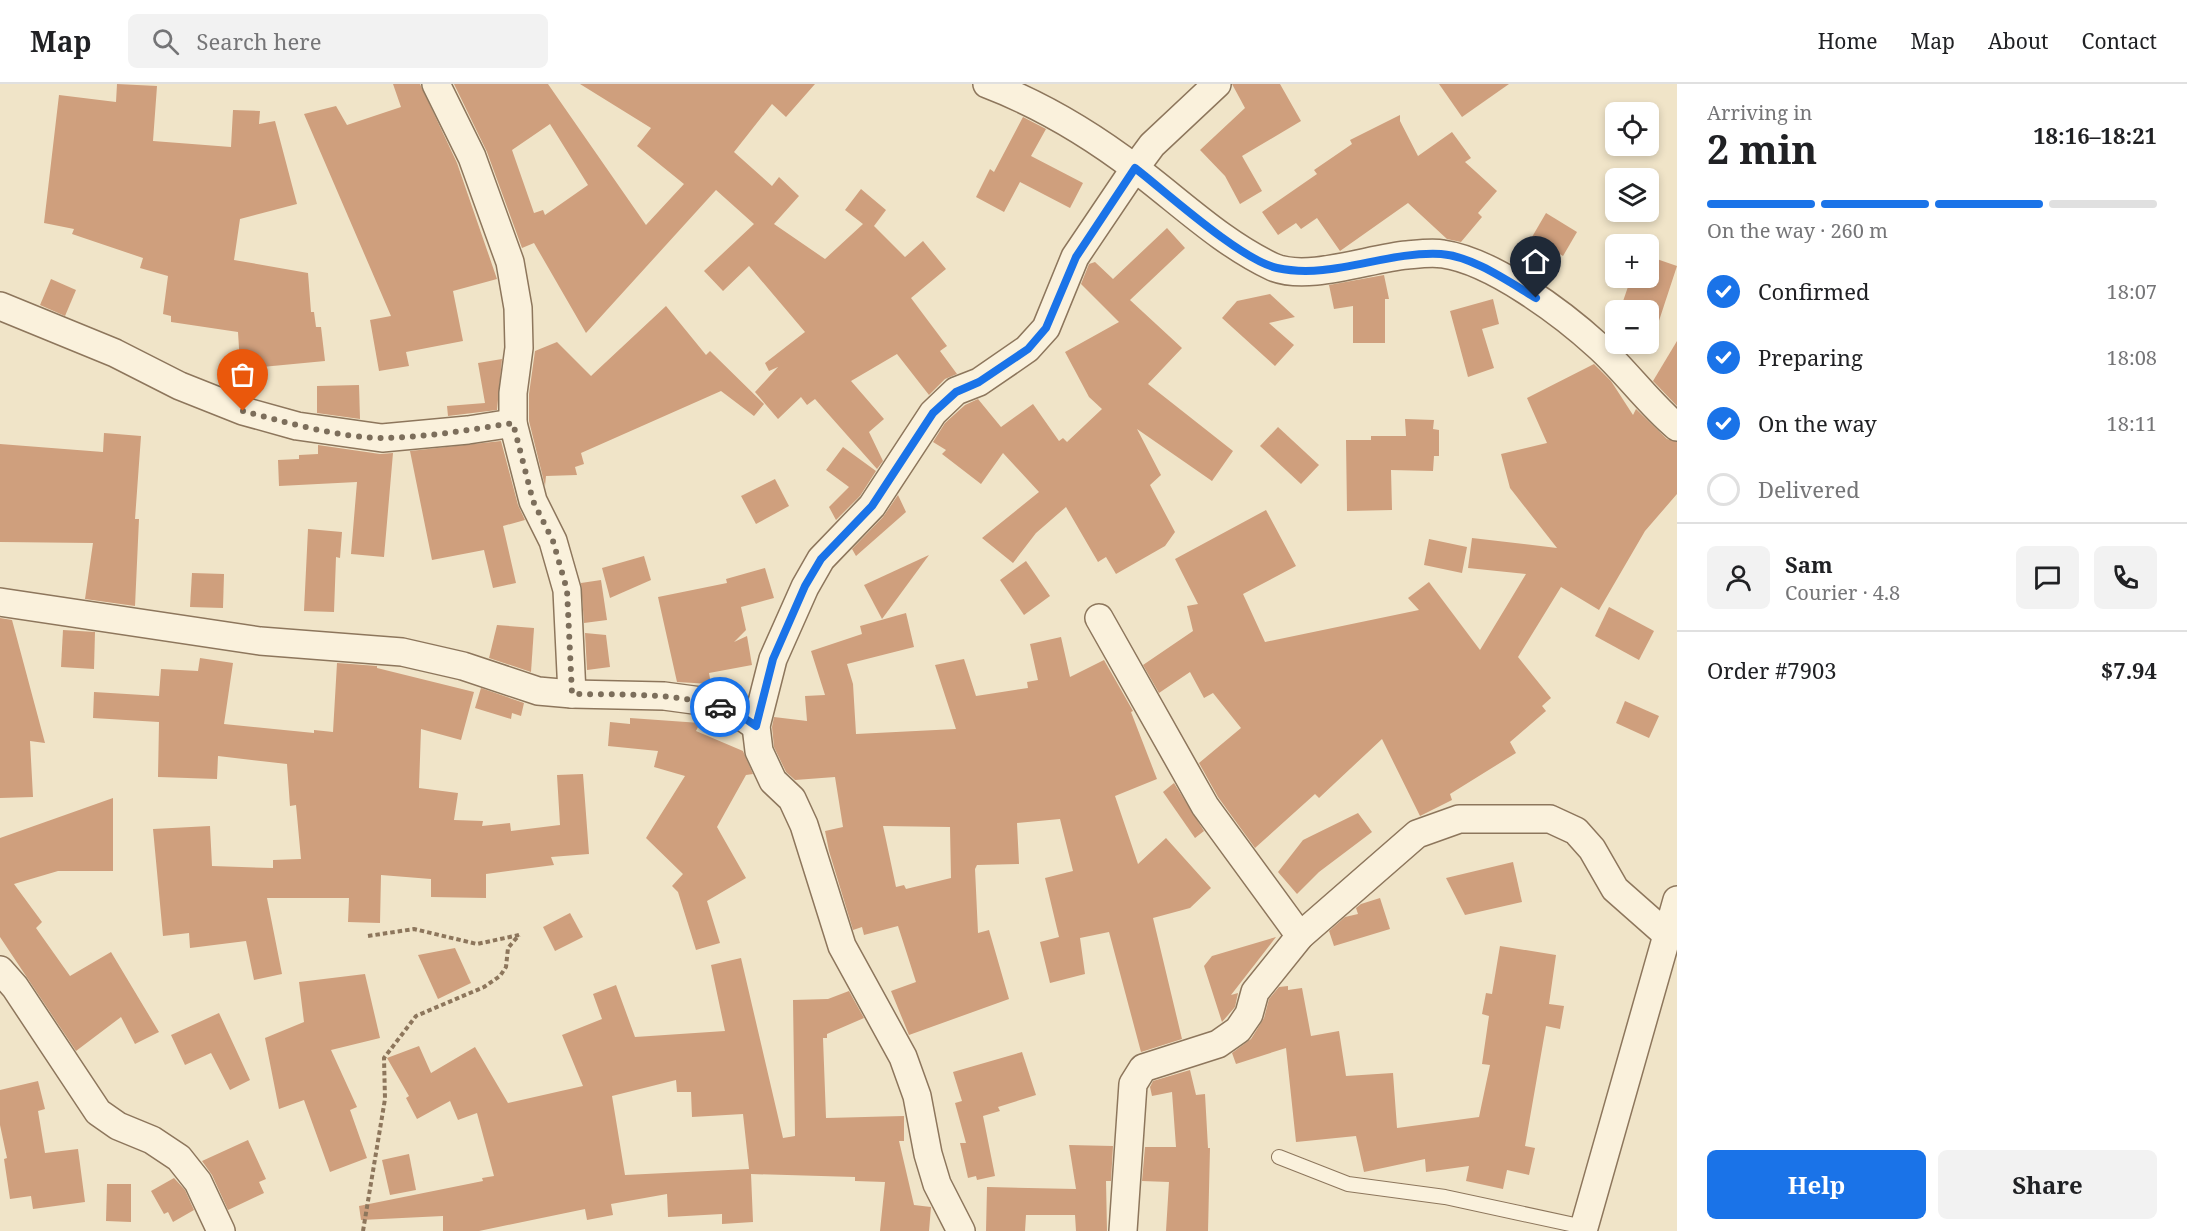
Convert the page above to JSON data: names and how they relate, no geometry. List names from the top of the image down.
{
  "page": {
    "header": "Map",
    "search": "Search here",
    "nav": [
      "Home",
      "Map",
      "About",
      "Contact"
    ],
    "heading": ["2 min", "Arriving in", "18:16–18:21"],
    "panel": [
      "Sam",
      "Courier · 4.8",
      "Order #7903",
      "$7.94"
    ],
    "map_buttons": ["+", "−"],
    "bar": "On the way · 260 m",
    "list": [
      ["Confirmed", "18:07"],
      ["Preparing", "18:08"],
      ["On the way", "18:11"],
      "Delivered"
    ],
    "buttons": ["Help", "Share"]
  }
}
